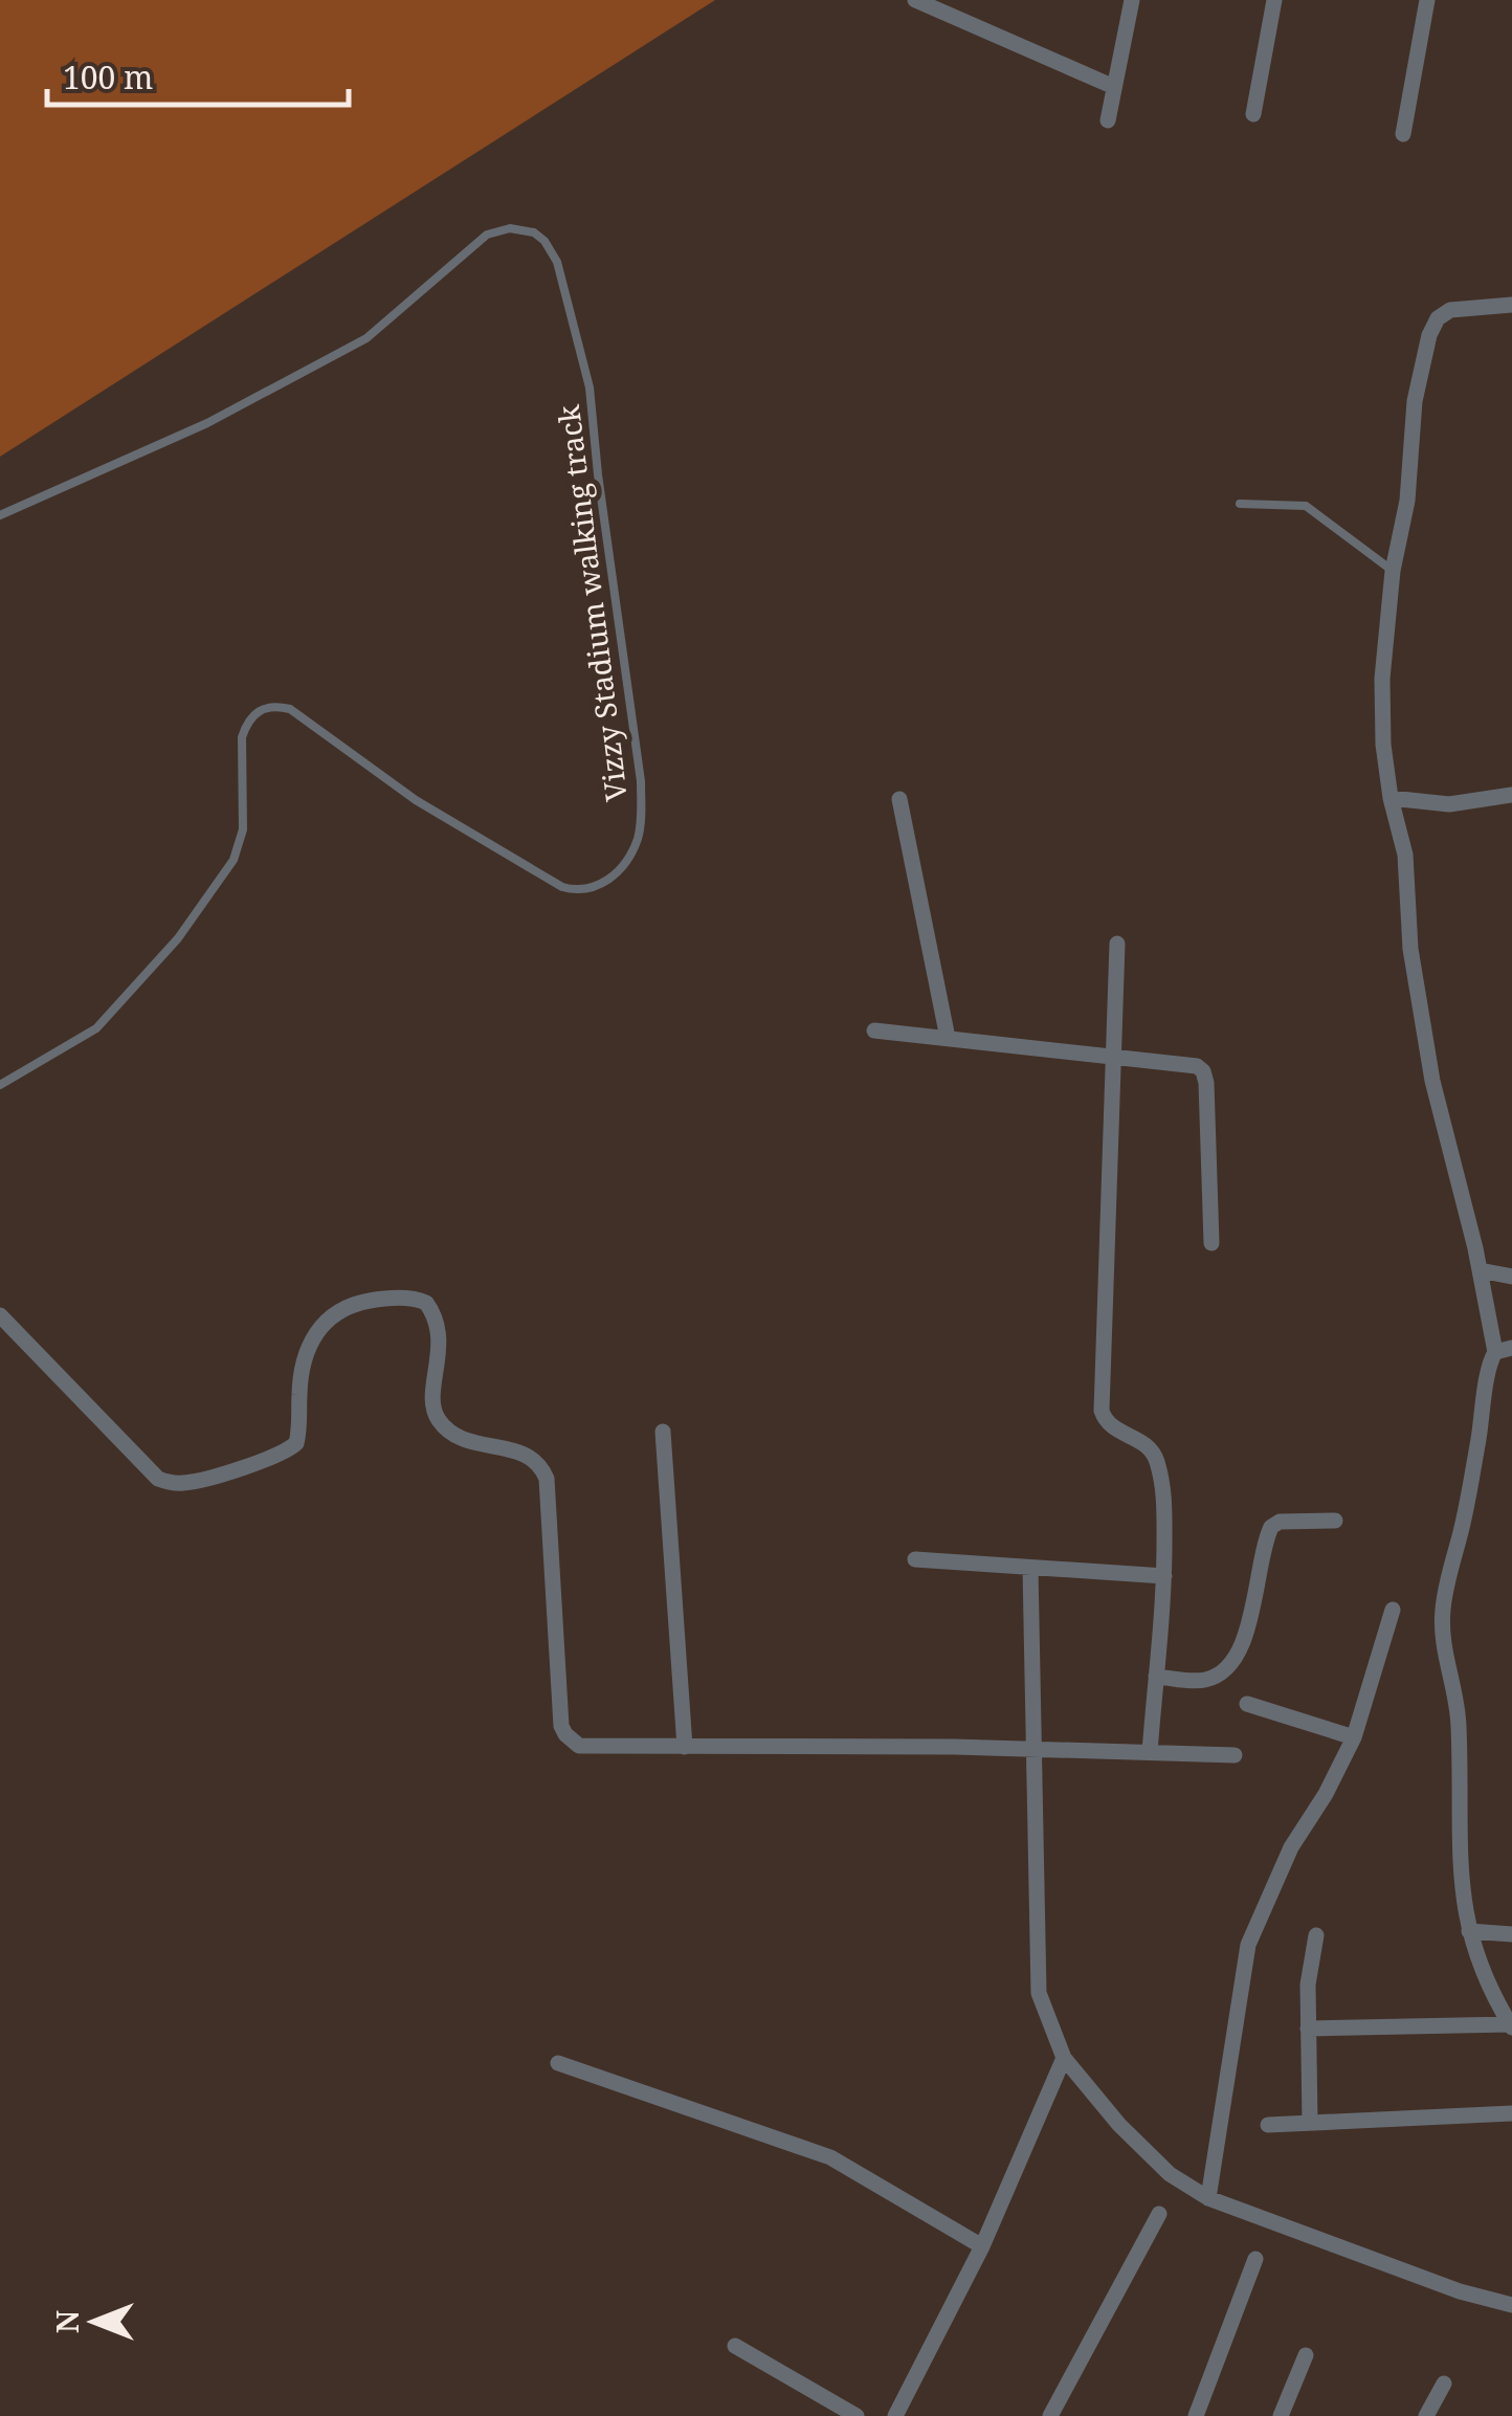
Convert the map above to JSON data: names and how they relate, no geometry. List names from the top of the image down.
{
  "streets": {
    "lane": ["Vizzy Stadium walking track"]
  },
  "scale_bar": "100 m",
  "north": "left"
}
